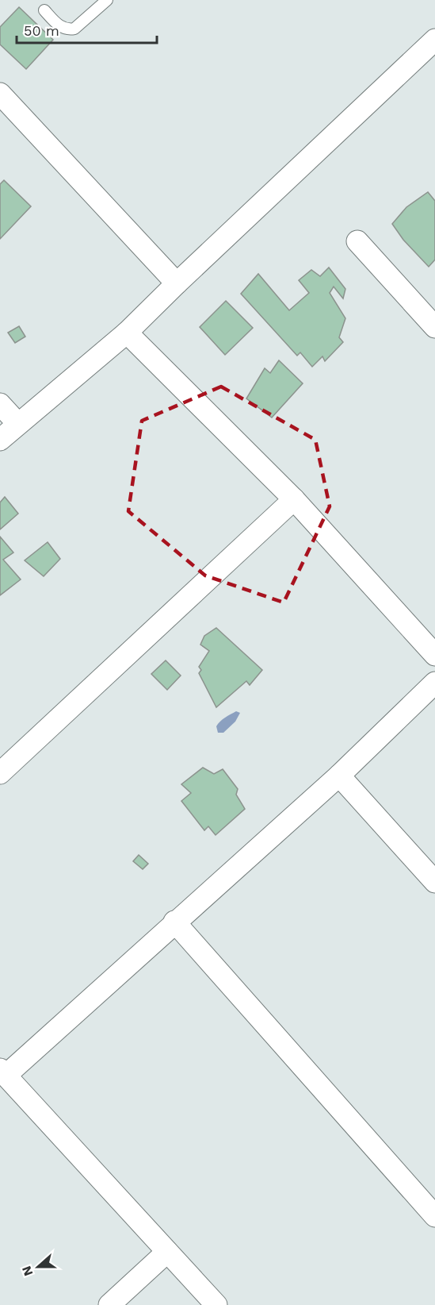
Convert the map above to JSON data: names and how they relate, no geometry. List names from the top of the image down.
{
  "scale_bar": "50 m",
  "north": "left"
}
